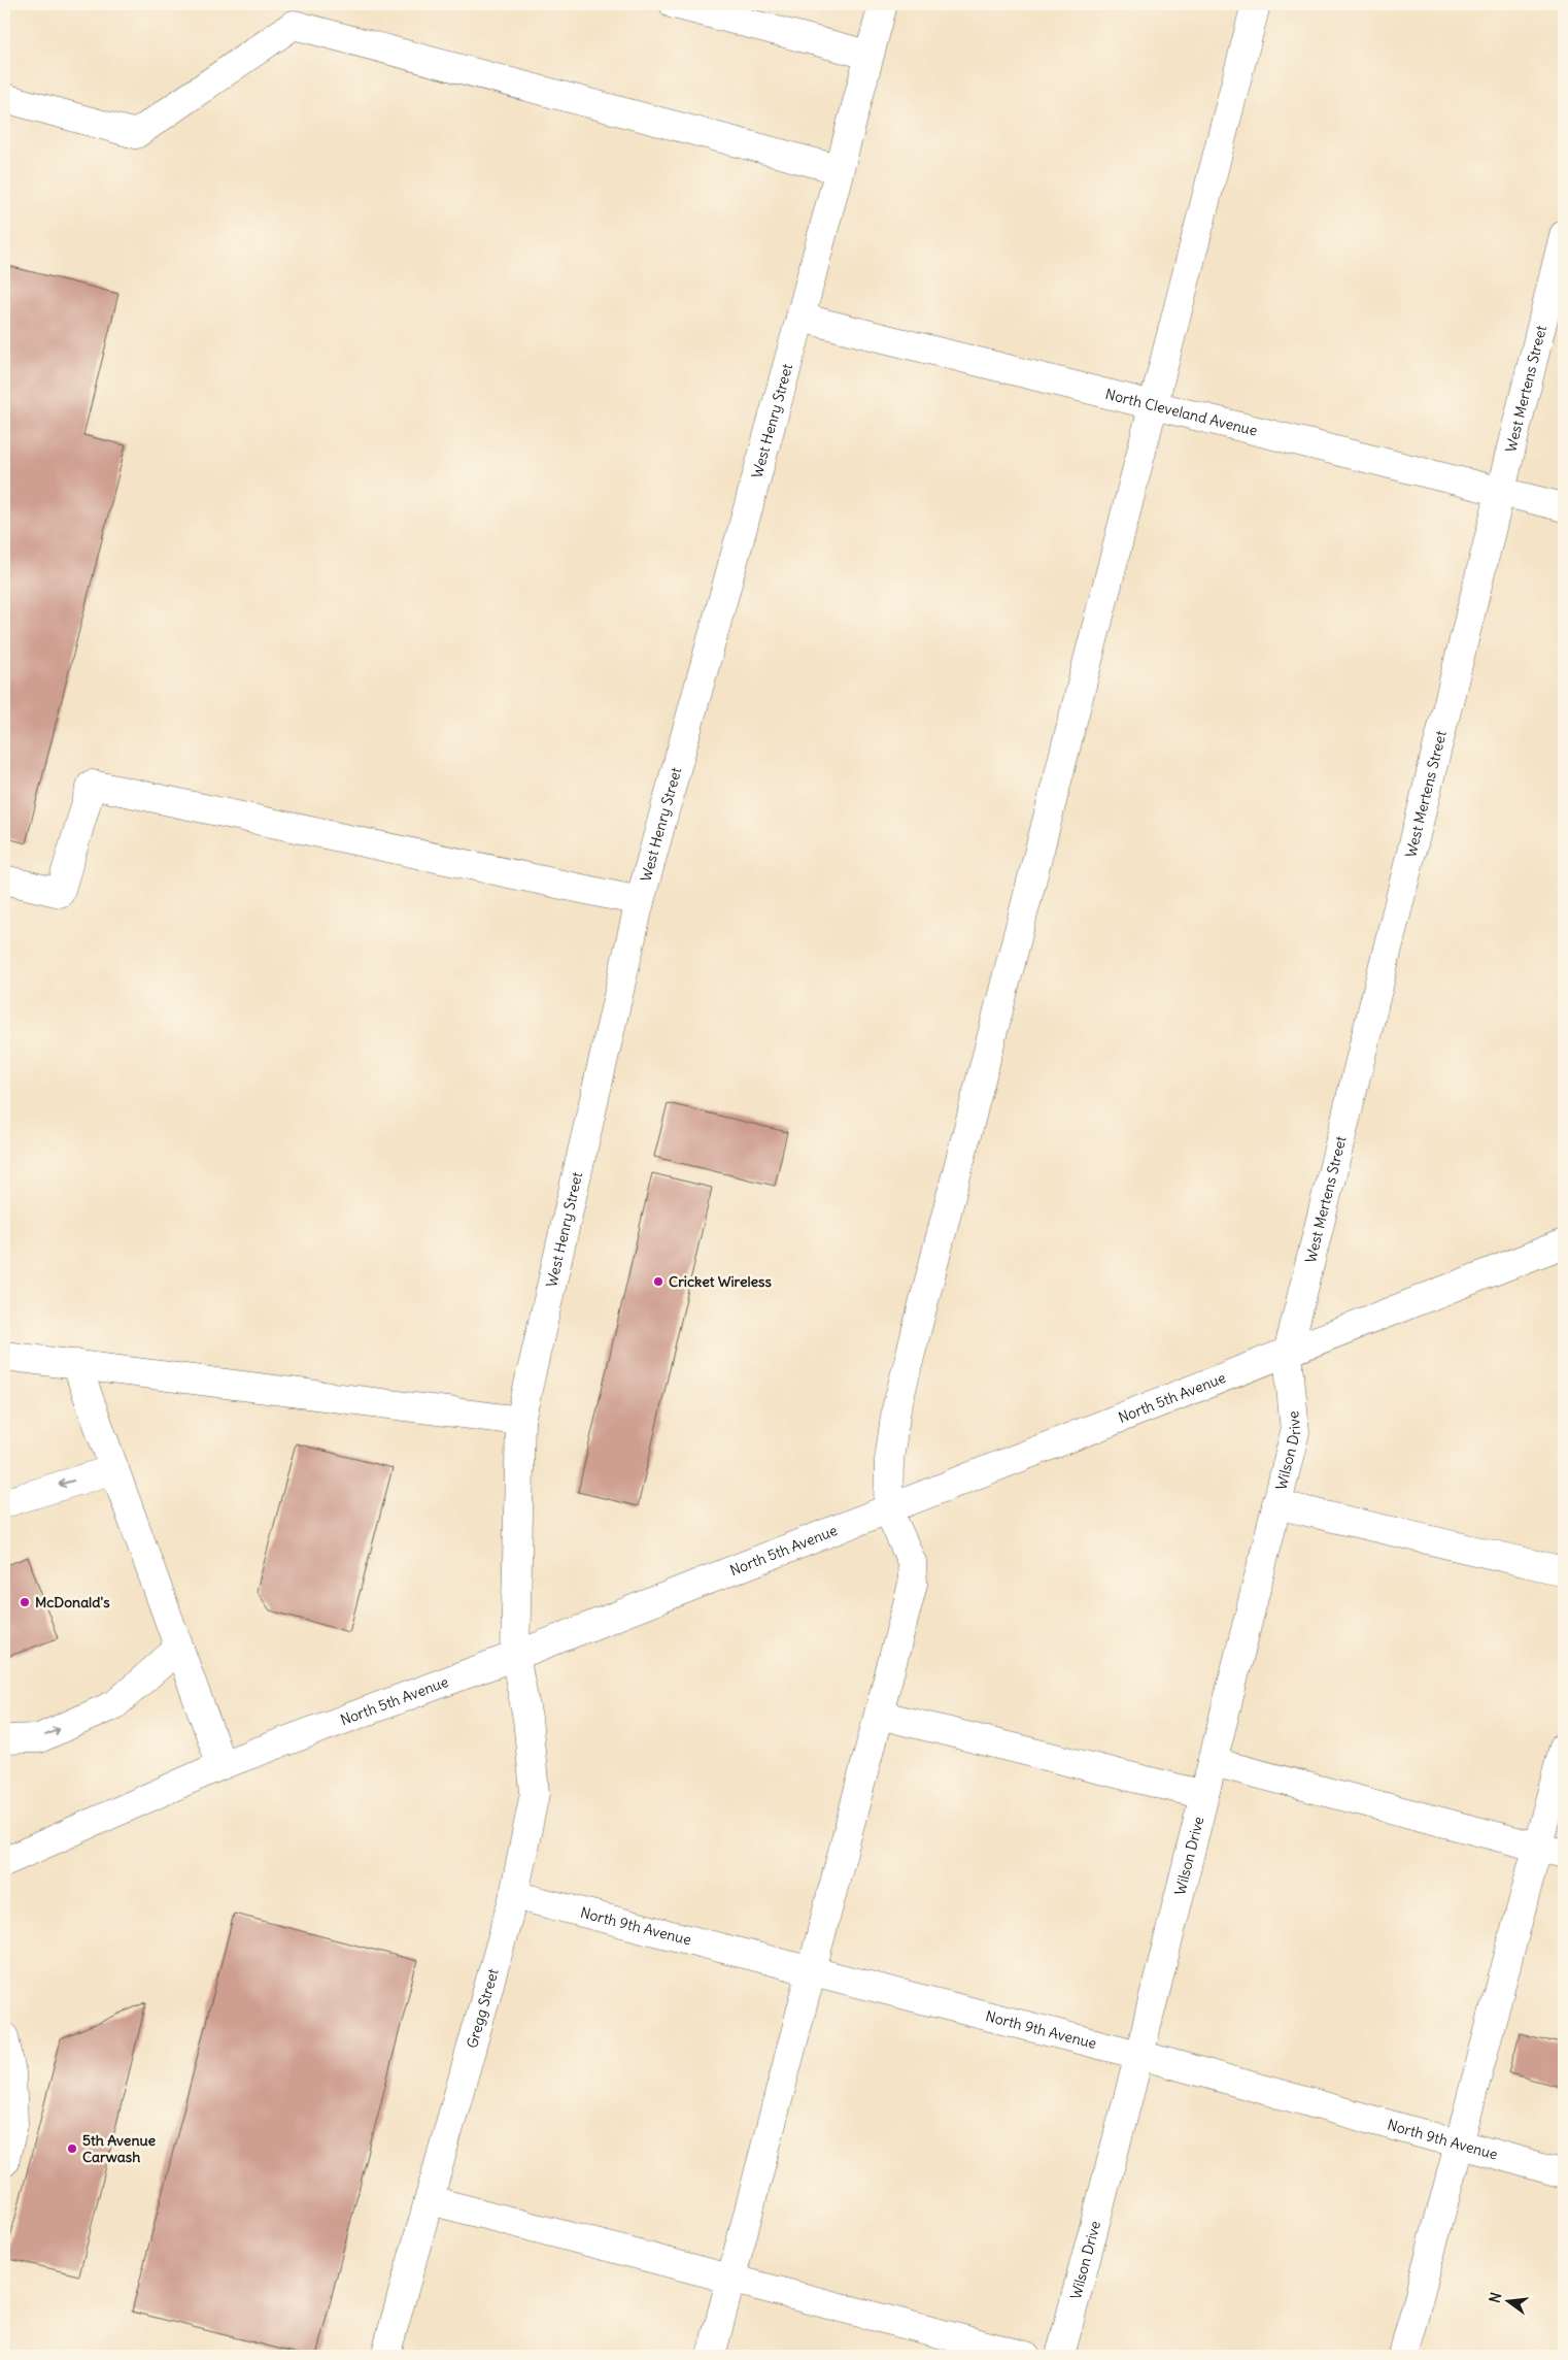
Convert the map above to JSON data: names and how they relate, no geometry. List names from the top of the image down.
{
  "streets": {
    "street": [
      "West Mertens Street",
      "North Cleveland Avenue",
      "West Henry Street",
      "North 5th Avenue",
      "Wilson Drive",
      "North 9th Avenue",
      "Gregg Street"
    ]
  },
  "crossings": [
    ["West Mertens Street", "North Cleveland Avenue"],
    ["West Mertens Street", "North 5th Avenue"],
    ["West Mertens Street", "Wilson Drive"],
    ["North Cleveland Avenue", "West Henry Street"],
    ["West Henry Street", "North 5th Avenue"],
    ["West Henry Street", "Gregg Street"],
    ["North 5th Avenue", "Wilson Drive"],
    ["North 5th Avenue", "Gregg Street"],
    ["Wilson Drive", "North 9th Avenue"],
    ["North 9th Avenue", "Gregg Street"]
  ],
  "places": ["Cricket Wireless", "McDonald's", "5th Avenue Carwash"],
  "north": "left"
}
